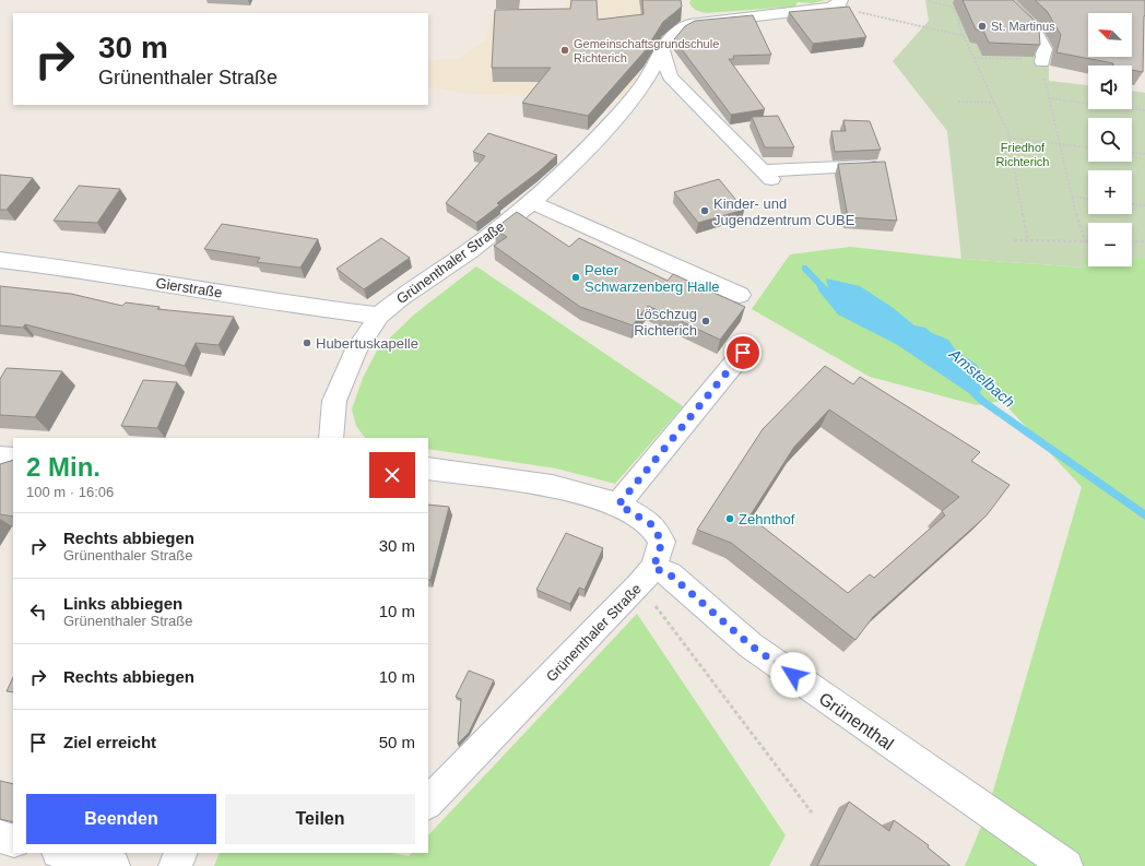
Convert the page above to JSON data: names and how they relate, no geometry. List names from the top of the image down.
{
  "streets": {
    "street": ["Grünenthaler Straße", "Gierstraße", "Grünenthal"]
  },
  "crossings": [
    ["Grünenthaler Straße", "Gierstraße"],
    ["Grünenthaler Straße", "Grünenthal"]
  ],
  "water": ["Amstelbach"],
  "parks": ["Friedhof Richterich"],
  "places": [
    "St. Martinus",
    "Gemeinschaftsgrundschule Richterich",
    "Kinder- und Jugendzentrum CUBE",
    "Peter Schwarzenberg Halle",
    "Löschzug Richterich",
    "Hubertuskapelle",
    "Zehnthof"
  ],
  "north": "top left",
  "page": {
    "map_buttons": ["+", "−"],
    "turn": ["30 m", "Grünenthaler Straße"],
    "heading": ["2 Min.", "100 m · 16:06"],
    "list": [
      {
        "name": "Rechts abbiegen",
        "note": "Grünenthaler Straße",
        "value": "30 m"
      },
      {
        "name": "Links abbiegen",
        "note": "Grünenthaler Straße",
        "value": "10 m"
      },
      {
        "name": "Rechts abbiegen",
        "value": "10 m"
      },
      {
        "name": "Ziel erreicht",
        "value": "50 m"
      }
    ],
    "buttons": ["Beenden", "Teilen"]
  }
}
